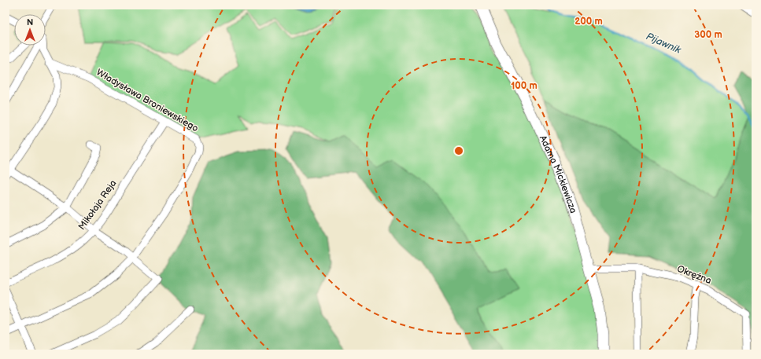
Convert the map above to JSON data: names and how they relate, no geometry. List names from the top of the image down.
{
  "streets": {
    "street": [
      "Władysława Broniewskiego",
      "Adama Mickiewicza",
      "Mikołaja Reja",
      "Okrężna"
    ]
  },
  "crossings": [
    ["Władysława Broniewskiego", "Mikołaja Reja"],
    ["Adama Mickiewicza", "Okrężna"]
  ],
  "water": ["Pijawnik"],
  "north": "top",
  "rings": ["200 m", "300 m", "100 m"]
}
